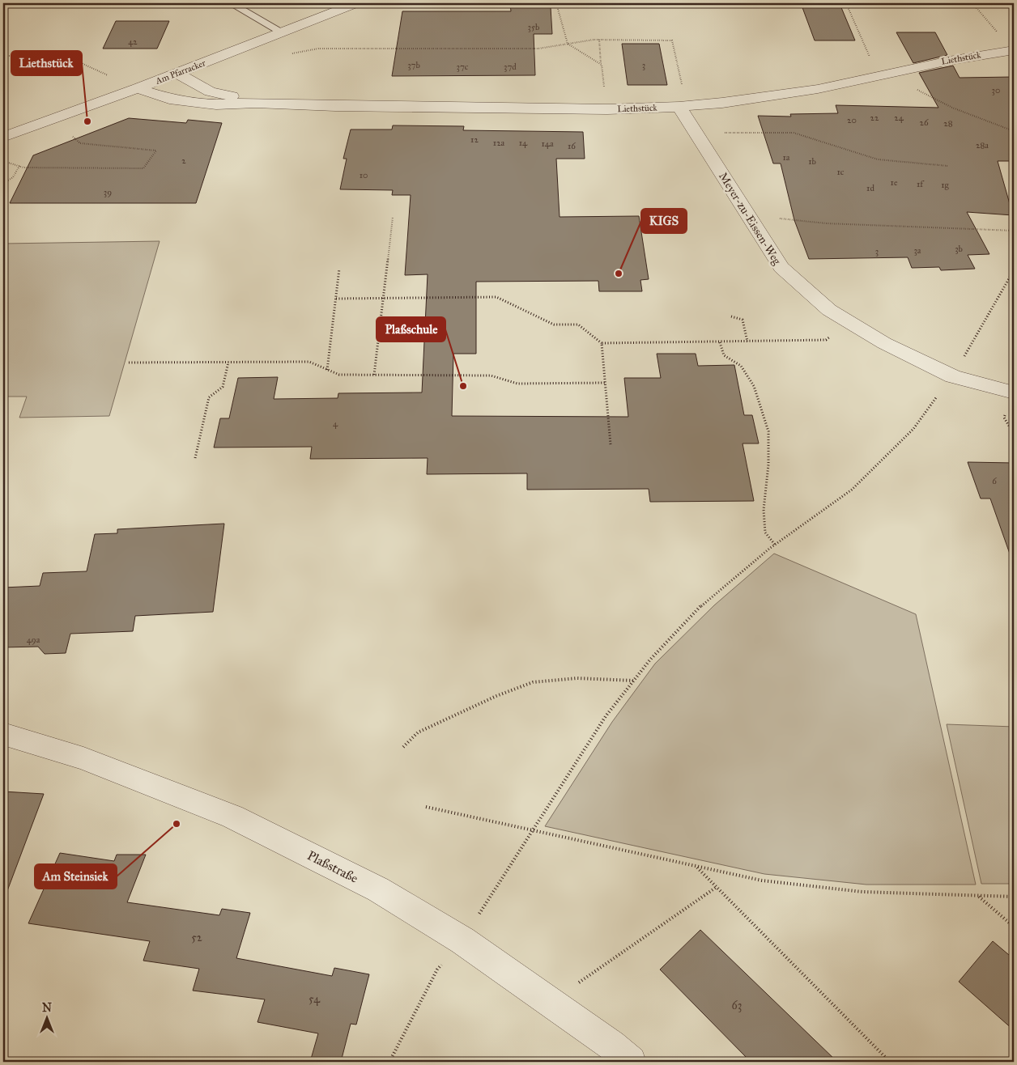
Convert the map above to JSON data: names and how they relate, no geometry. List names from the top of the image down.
{
  "streets": {
    "street": [
      "Liethstück",
      "Am Pfarracker",
      "Meyer-zu-Eissen-Weg",
      "Plaßstraße"
    ]
  },
  "crossings": [
    ["Liethstück", "Am Pfarracker"],
    ["Liethstück", "Meyer-zu-Eissen-Weg"]
  ],
  "places": [
    "Liethstück",
    "KIGS",
    "Plaßschule",
    "Am Steinsiek"
  ],
  "house_numbers": [
    "35b",
    "42",
    "37b",
    "3",
    "37c",
    "37d",
    "30",
    "22",
    "24",
    "20",
    "26",
    "28",
    "12",
    "12a",
    "14",
    "14a",
    "28a",
    "16",
    "1a",
    "2",
    "1b",
    "1c",
    "10",
    "1e",
    "1f",
    "1g",
    "1d",
    "39",
    "3b",
    "3a",
    "3",
    "4",
    "6",
    "49a",
    "52",
    "54",
    "63"
  ],
  "north": "top"
}
